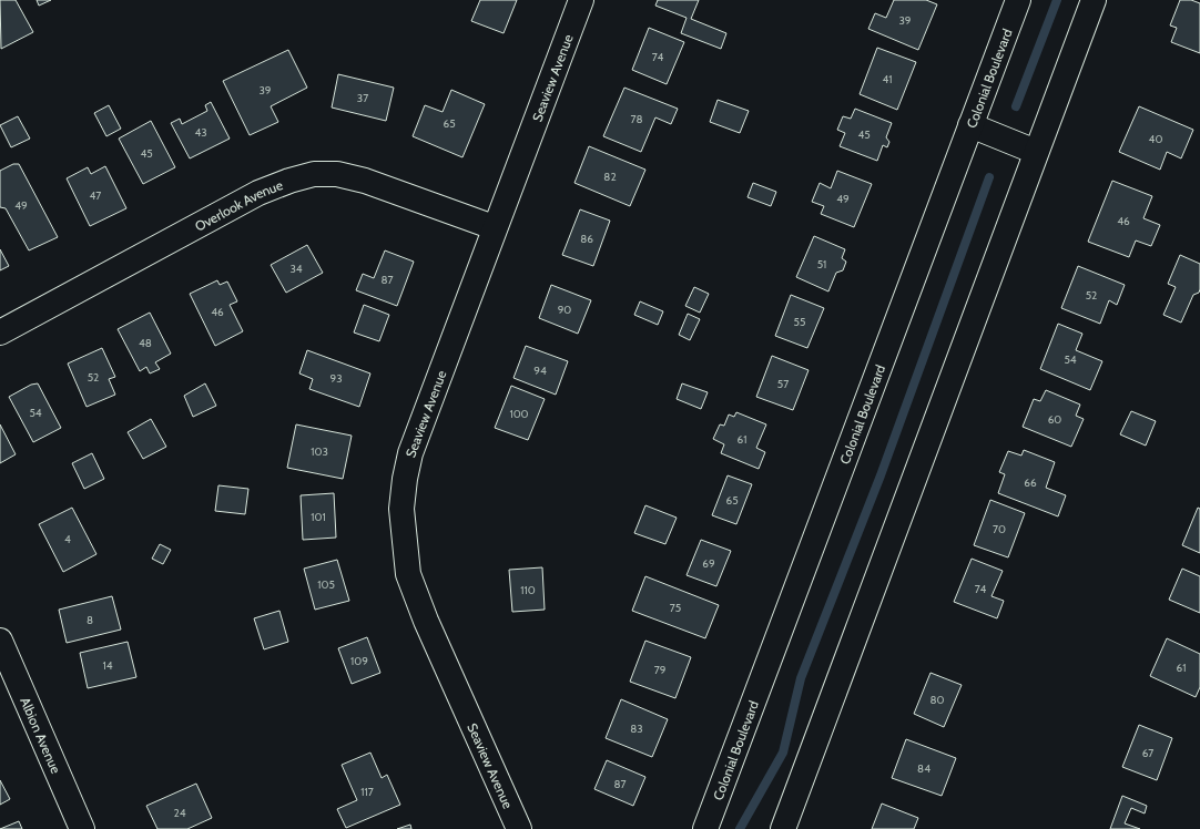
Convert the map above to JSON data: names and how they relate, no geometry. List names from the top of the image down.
{
  "streets": {
    "street": [
      "Seaview Avenue",
      "Colonial Boulevard",
      "Overlook Avenue",
      "Albion Avenue"
    ]
  },
  "crossings": [
    ["Seaview Avenue", "Overlook Avenue"]
  ],
  "house_numbers": [
    "39",
    "74",
    "41",
    "39",
    "37",
    "78",
    "65",
    "43",
    "45",
    "40",
    "45",
    "82",
    "47",
    "49",
    "49",
    "46",
    "86",
    "51",
    "34",
    "87",
    "52",
    "90",
    "46",
    "55",
    "48",
    "54",
    "94",
    "52",
    "93",
    "57",
    "54",
    "100",
    "60",
    "61",
    "103",
    "66",
    "65",
    "101",
    "70",
    "4",
    "69",
    "105",
    "74",
    "110",
    "75",
    "8",
    "109",
    "14",
    "61",
    "79",
    "80",
    "83",
    "67",
    "84",
    "87",
    "117",
    "24"
  ]
}
